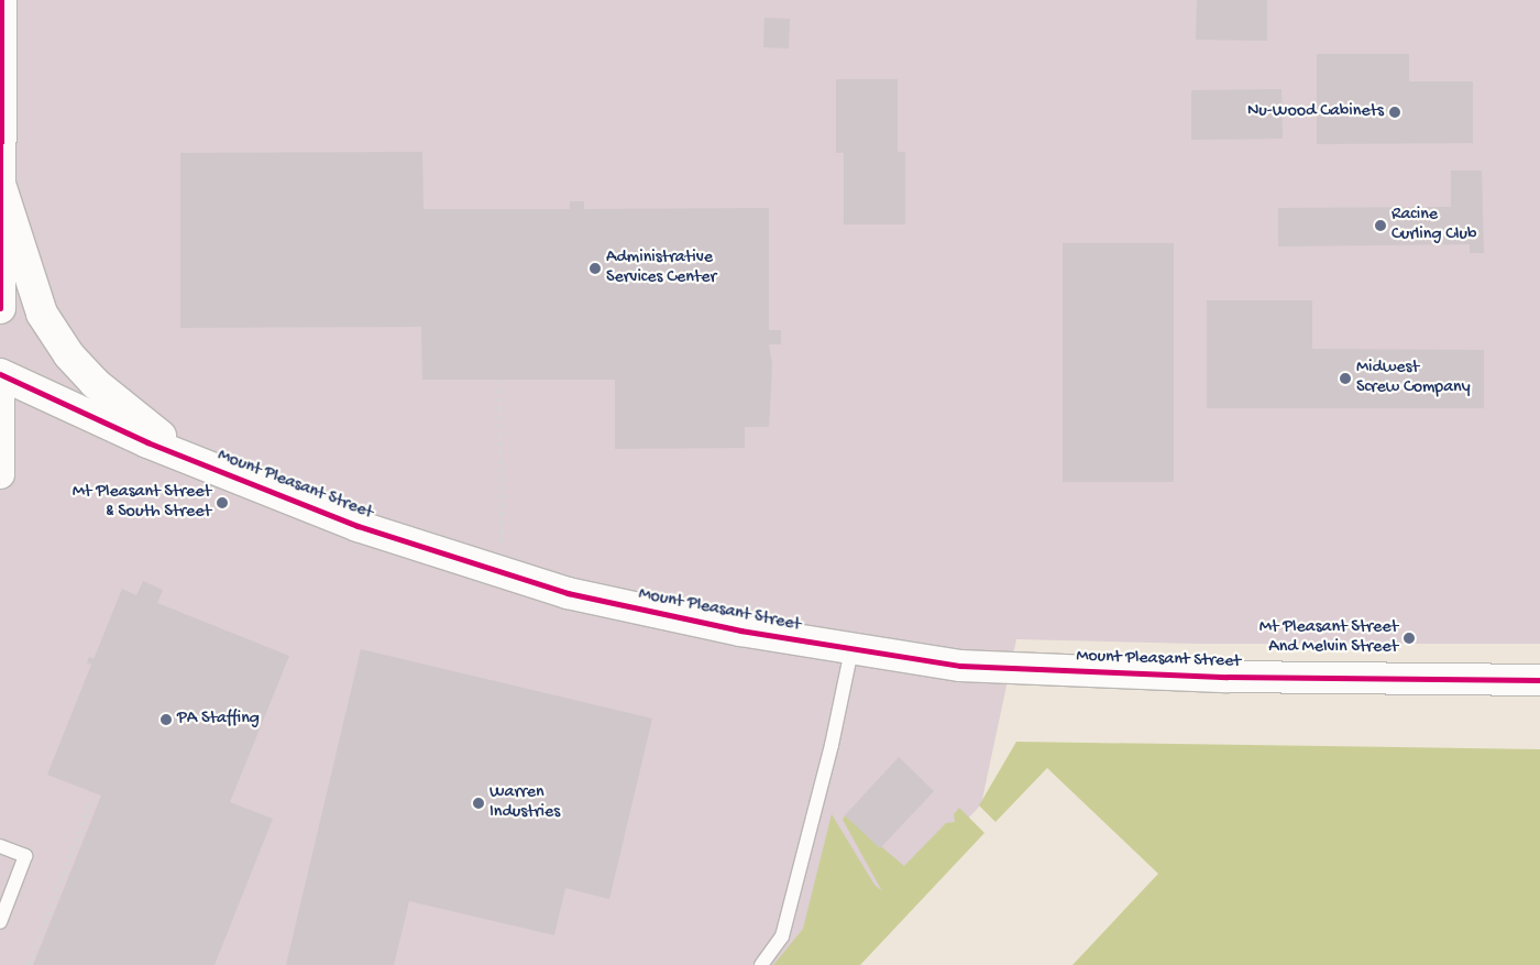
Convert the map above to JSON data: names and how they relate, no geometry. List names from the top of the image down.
{
  "streets": {
    "street": ["Mount Pleasant Street"]
  },
  "places": [
    "Nu-Wood Cabinets",
    "Racine Curling Club",
    "Administrative Services Center",
    "Midwest Screw Company",
    "Mt Pleasant Street & South Street",
    "Mt Pleasant Street And Melvin Street",
    "PA Staffing",
    "Warren Industries"
  ]
}
